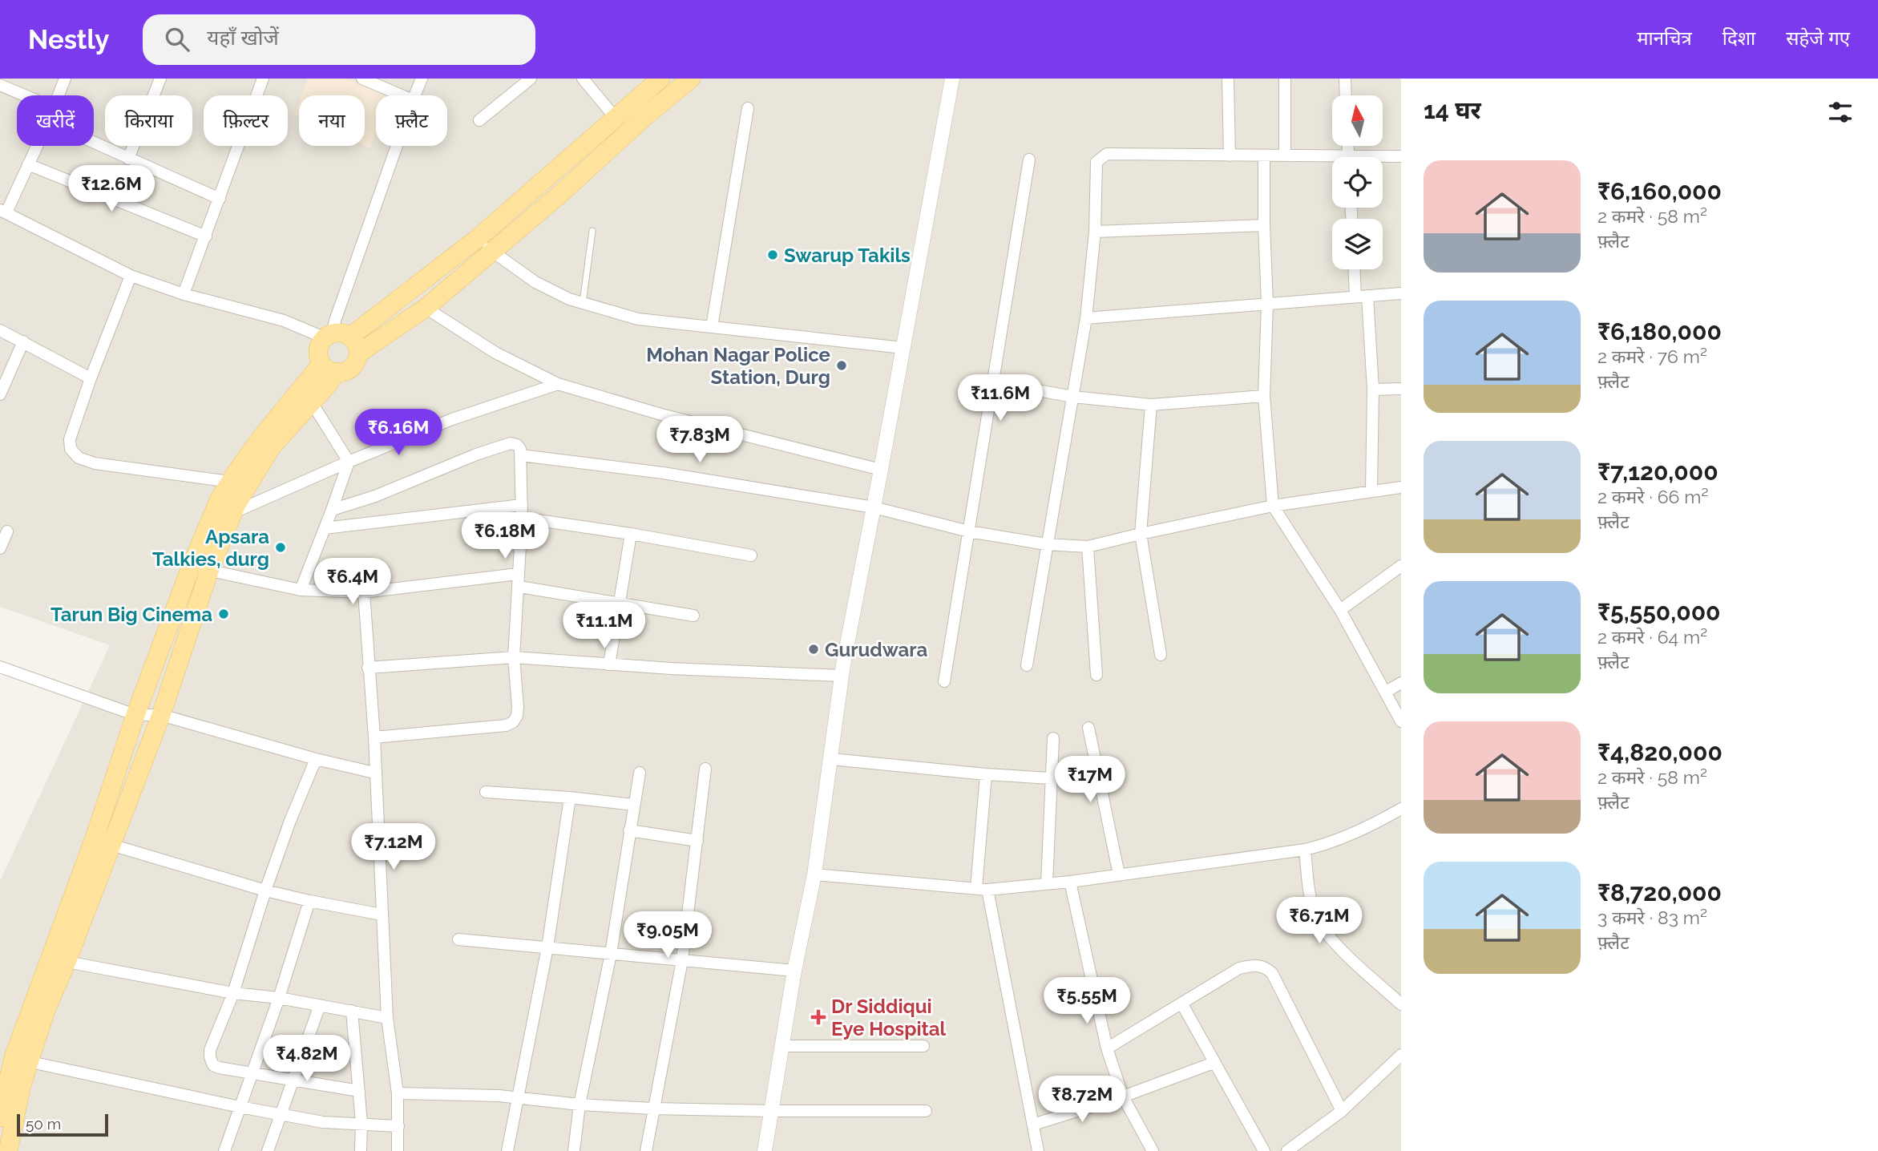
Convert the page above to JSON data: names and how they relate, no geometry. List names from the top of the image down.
{
  "places": {
    "other": [
      "Swarup Takils",
      "Mohan Nagar Police Station, Durg",
      "Apsara Talkies, durg",
      "Tarun Big Cinema",
      "Gurudwara"
    ],
    "health": ["Dr Siddiqui Eye Hospital"]
  },
  "scale_bar": "50 m",
  "north": "top",
  "page": {
    "header": "Nestly",
    "search": "यहाँ खोजें",
    "nav": ["मानचित्र", "दिशा", "सहेजे गए"],
    "heading": "14 घर",
    "chip": [
      "खरीदें",
      "किराया",
      "फ़िल्टर",
      "नया",
      "फ़्लैट"
    ],
    "list": [
      {
        "name": "₹6,160,000",
        "note": "2 कमरे · 58 m² · फ़्लैट"
      },
      {
        "name": "₹6,180,000",
        "note": "2 कमरे · 76 m² · फ़्लैट"
      },
      {
        "name": "₹7,120,000",
        "note": "2 कमरे · 66 m² · फ़्लैट"
      },
      {
        "name": "₹5,550,000",
        "note": "2 कमरे · 64 m² · फ़्लैट"
      },
      {
        "name": "₹4,820,000",
        "note": "2 कमरे · 58 m² · फ़्लैट"
      },
      {
        "name": "₹8,720,000",
        "note": "3 कमरे · 83 m² · फ़्लैट"
      }
    ],
    "price": [
      "₹12.6M",
      "₹11.6M",
      "₹6.16M",
      "₹7.83M",
      "₹6.18M",
      "₹6.4M",
      "₹11.1M",
      "₹17M",
      "₹7.12M",
      "₹6.71M",
      "₹9.05M",
      "₹5.55M",
      "₹4.82M",
      "₹8.72M"
    ],
    "scale": "50 m"
  }
}
